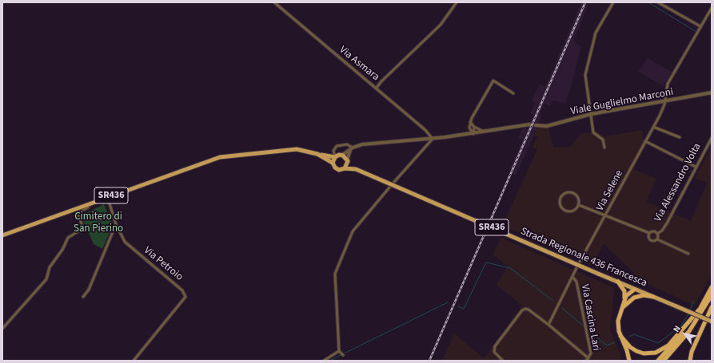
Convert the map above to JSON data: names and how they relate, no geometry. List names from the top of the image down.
{
  "streets": {
    "main road": ["SR436", "Strada Regionale 436 Francesca"],
    "street": [
      "Via Asmara",
      "Viale Guglielmo Marconi",
      "Via Alessandro Volta",
      "Via Selene",
      "Via Petroio",
      "Via Cascina Lari"
    ]
  },
  "crossings": [
    ["Viale Guglielmo Marconi", "Via Selene"],
    ["Via Alessandro Volta", "Via Selene"],
    ["Strada Regionale 436 Francesca", "Via Petroio"]
  ],
  "parks": ["Cimitero di San Pierino"],
  "north": "top left"
}
